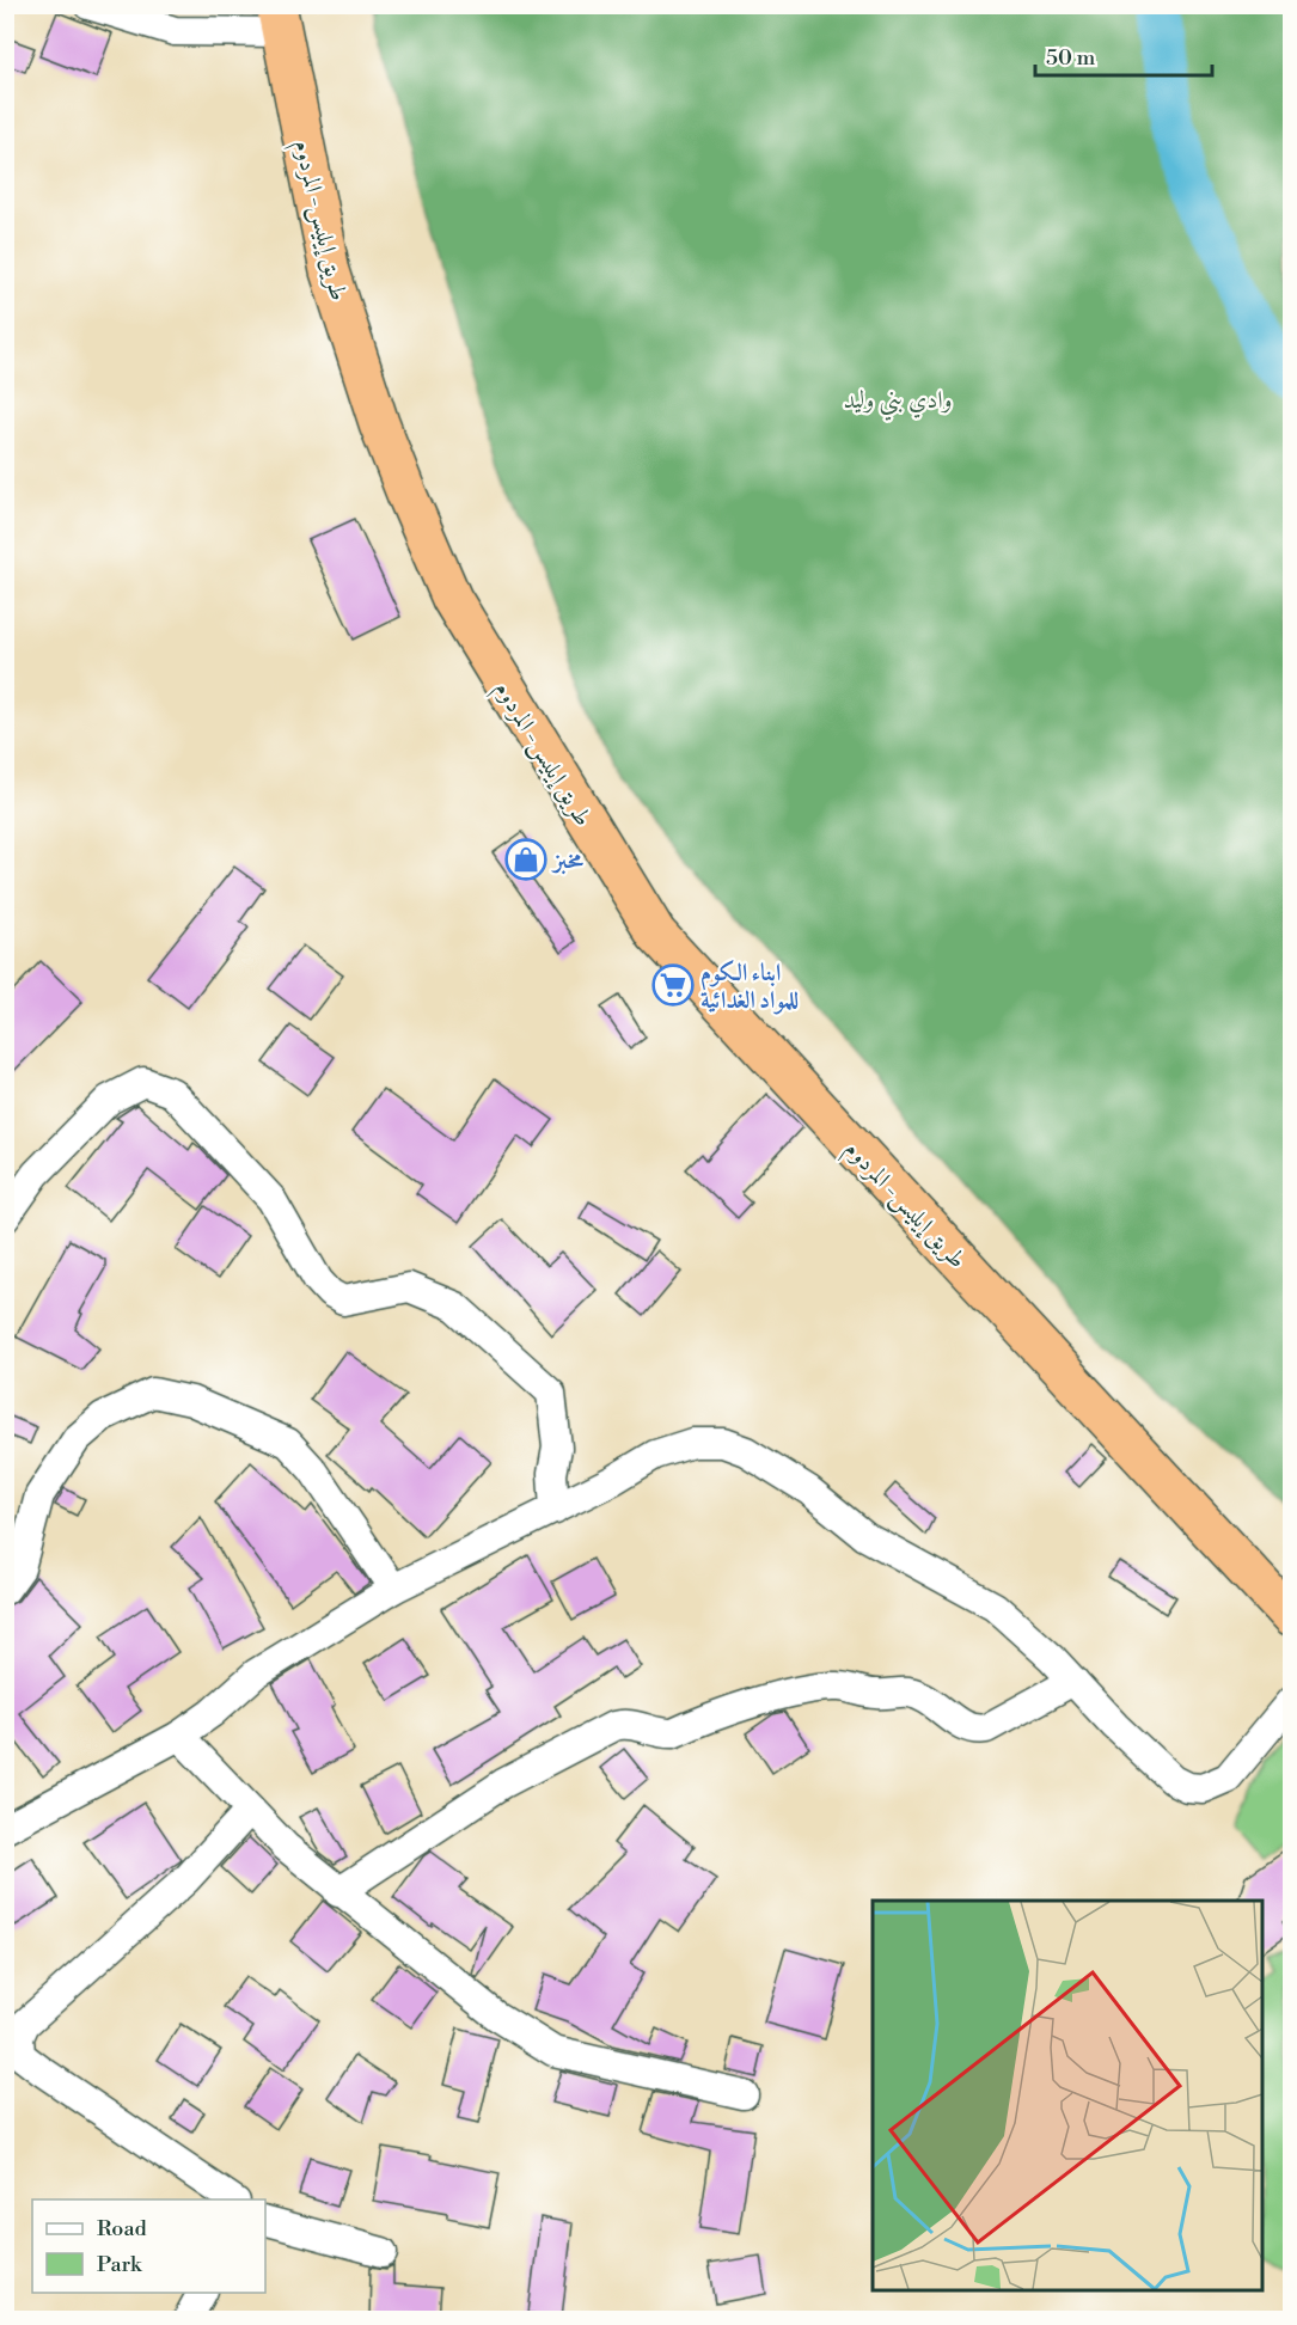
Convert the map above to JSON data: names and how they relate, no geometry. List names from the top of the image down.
{
  "streets": {
    "highway": ["طريق إيليس- المردوم"]
  },
  "parks": ["وادي بني وليد"],
  "places": {
    "shop": ["مخبز"],
    "supermarket": ["ابناء الكوم للمواد الغدائية"]
  },
  "legend": ["Road", "Park"],
  "scale_bar": "50 m"
}
